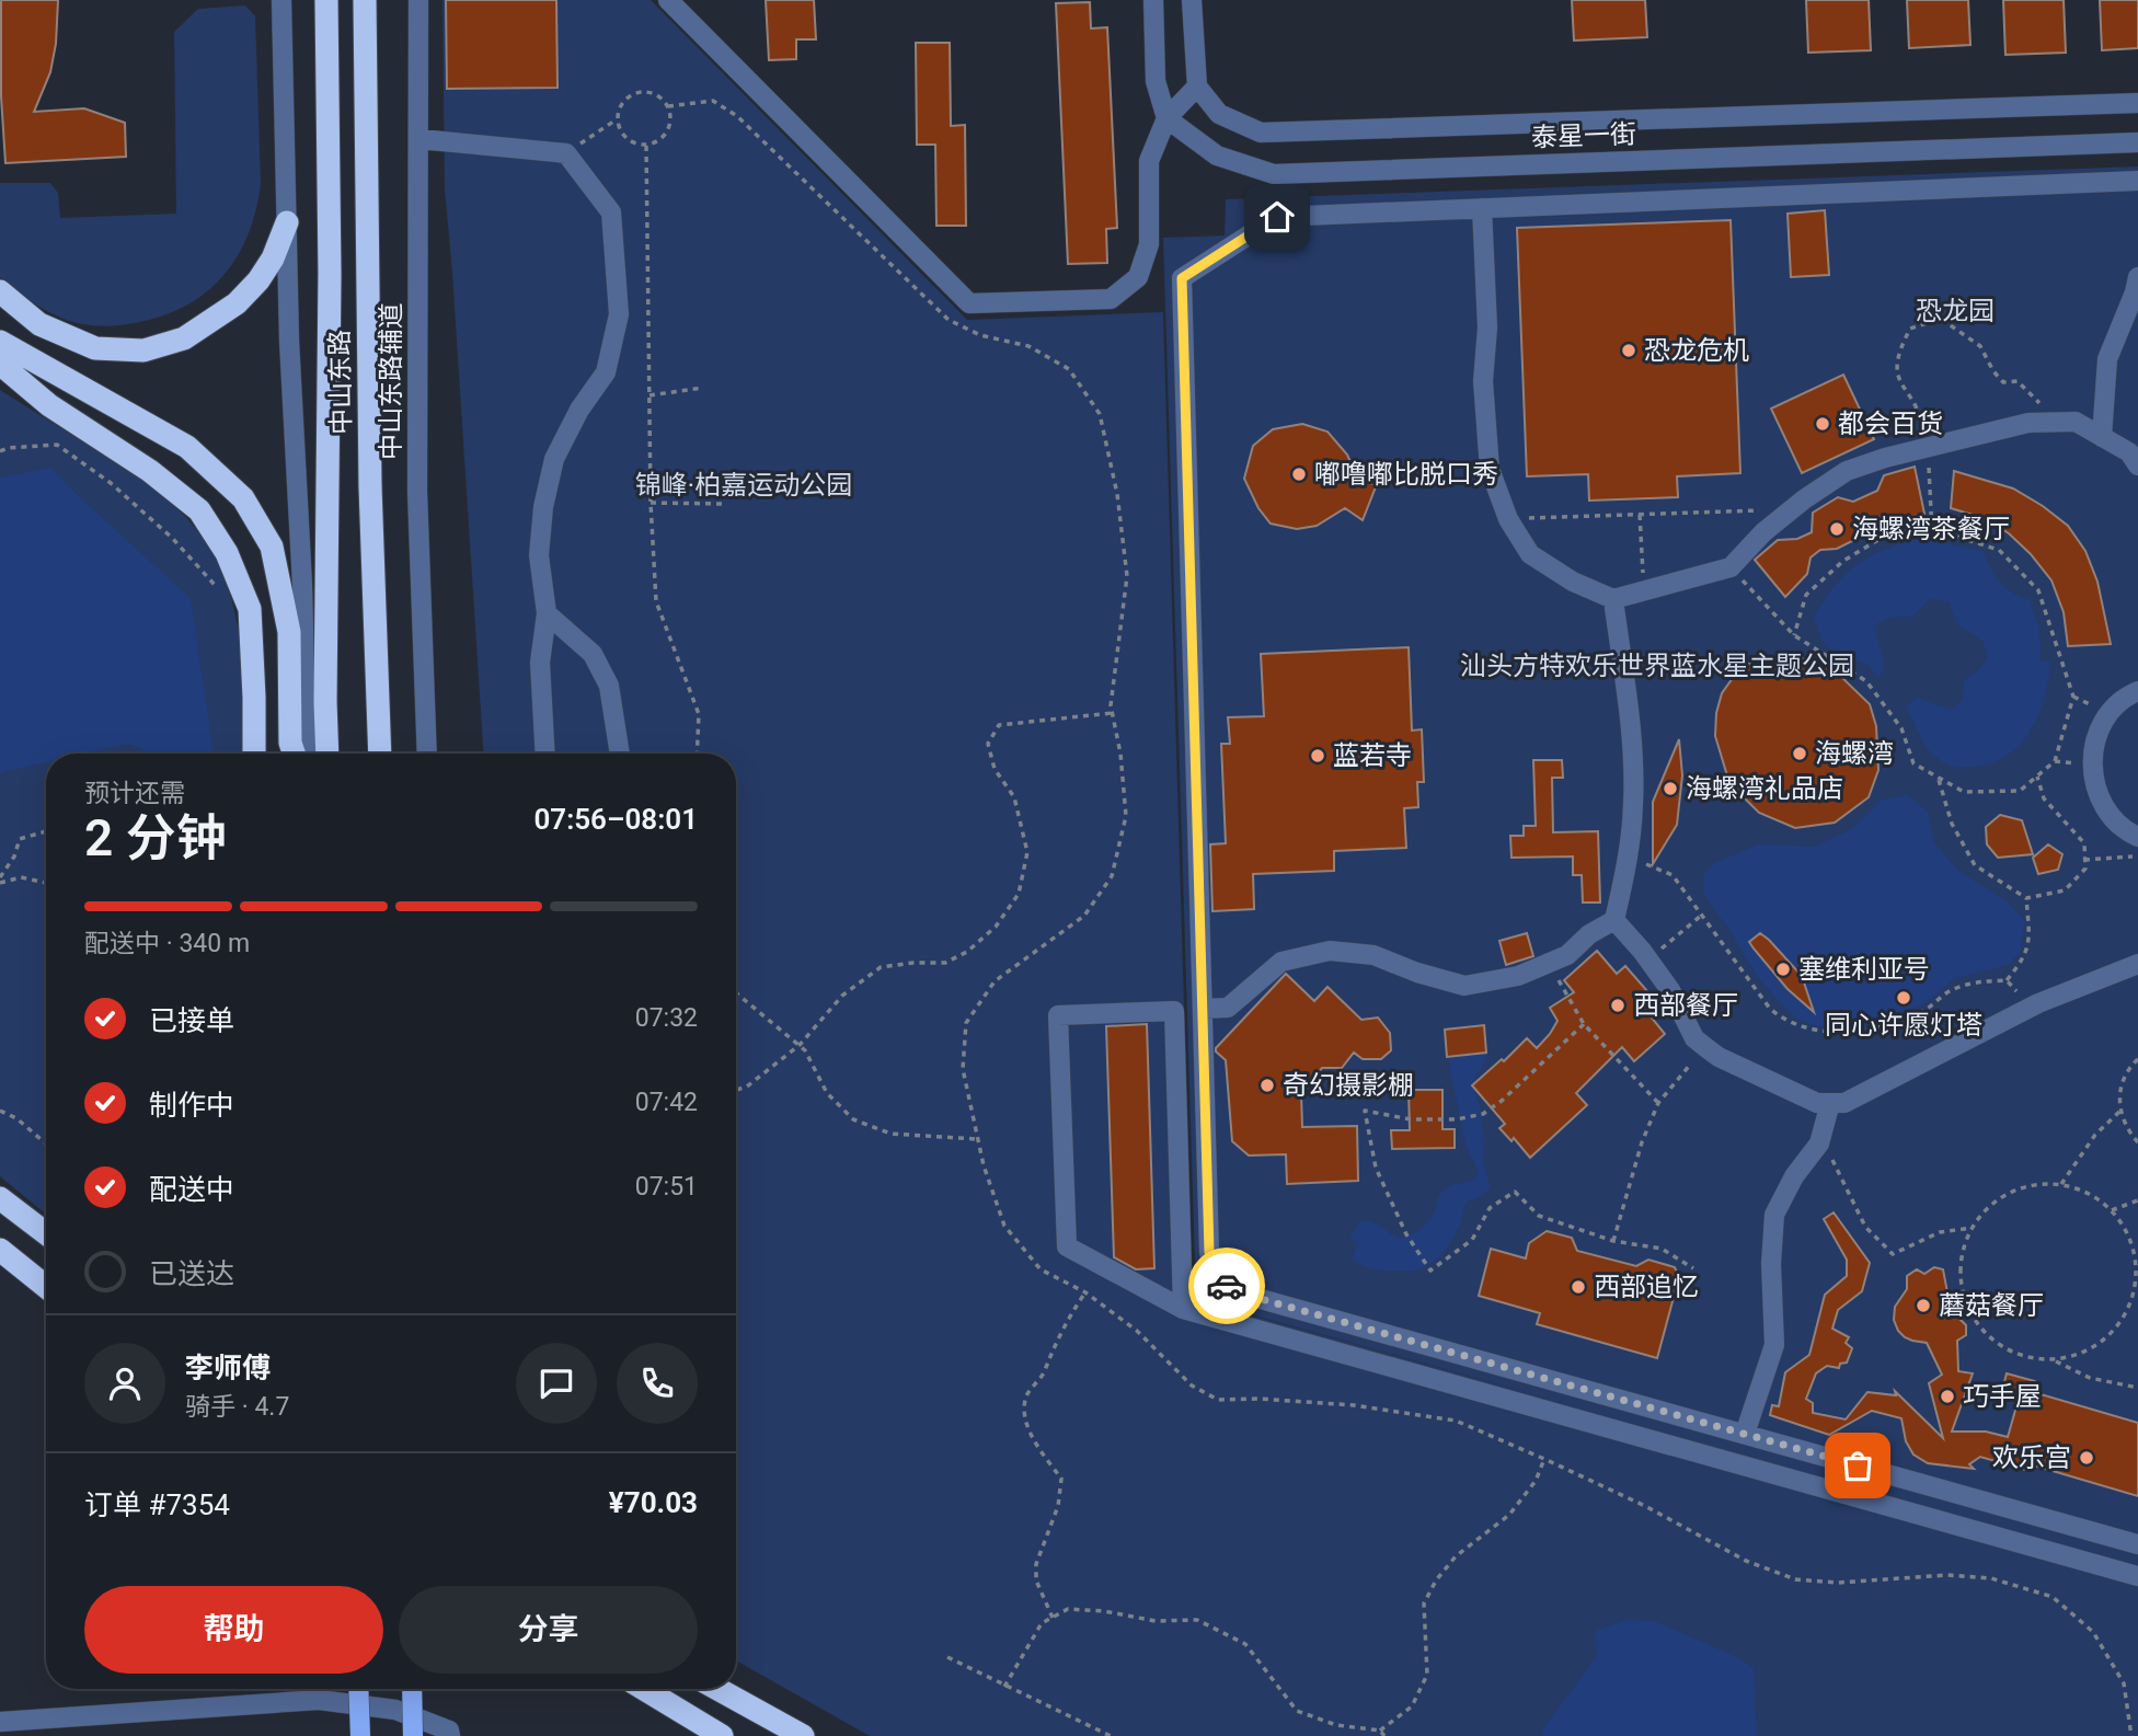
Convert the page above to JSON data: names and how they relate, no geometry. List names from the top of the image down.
{
  "streets": {
    "highway": ["中山东路"],
    "street": ["泰星一街", "中山东路辅道"]
  },
  "parks": ["恐龙园", "锦峰·柏嘉运动公园", "汕头方特欢乐世界蓝水星主题公园"],
  "places": [
    "恐龙危机",
    "都会百货",
    "嘟噜嘟比脱口秀",
    "海螺湾茶餐厅",
    "海螺湾",
    "蓝若寺",
    "海螺湾礼品店",
    "塞维利亚号",
    "同心许愿灯塔",
    "西部餐厅",
    "奇幻摄影棚",
    "西部追忆",
    "蘑菇餐厅",
    "巧手屋",
    "欢乐宫"
  ],
  "page": {
    "heading": ["2 分钟", "预计还需", "07:56–08:01"],
    "panel": [
      "李师傅",
      "骑手 · 4.7",
      "订单 #7354",
      "¥70.03"
    ],
    "bar": "配送中 · 340 m",
    "list": [
      ["已接单", "07:32"],
      ["制作中", "07:42"],
      ["配送中", "07:51"],
      "已送达"
    ],
    "buttons": ["帮助", "分享"]
  }
}
